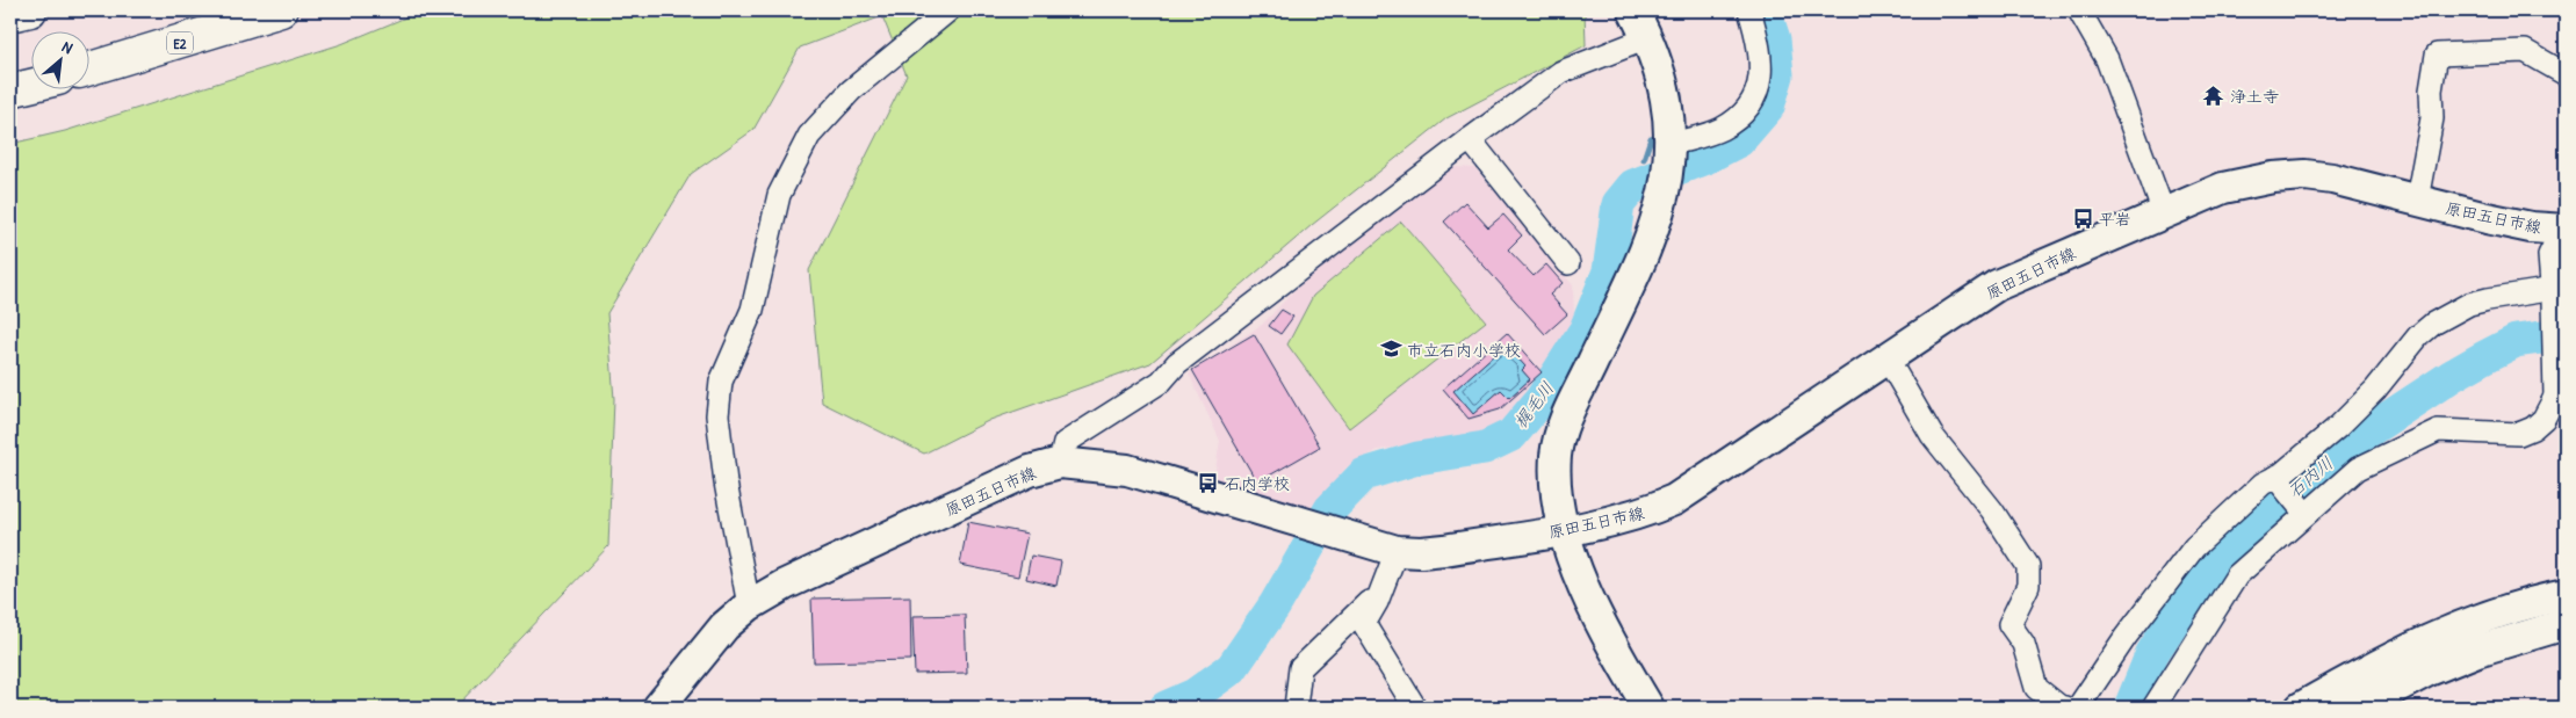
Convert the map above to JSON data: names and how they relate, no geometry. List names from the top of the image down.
{
  "streets": {
    "highway": ["E2"],
    "main road": ["原田五日市線"]
  },
  "water": ["梶毛川", "石内川"],
  "places": {
    "temple": ["浄土寺"],
    "bus stop": ["平岩", "石内学校"],
    "school or university": ["市立石内小学校"]
  },
  "north": "top right"
}
